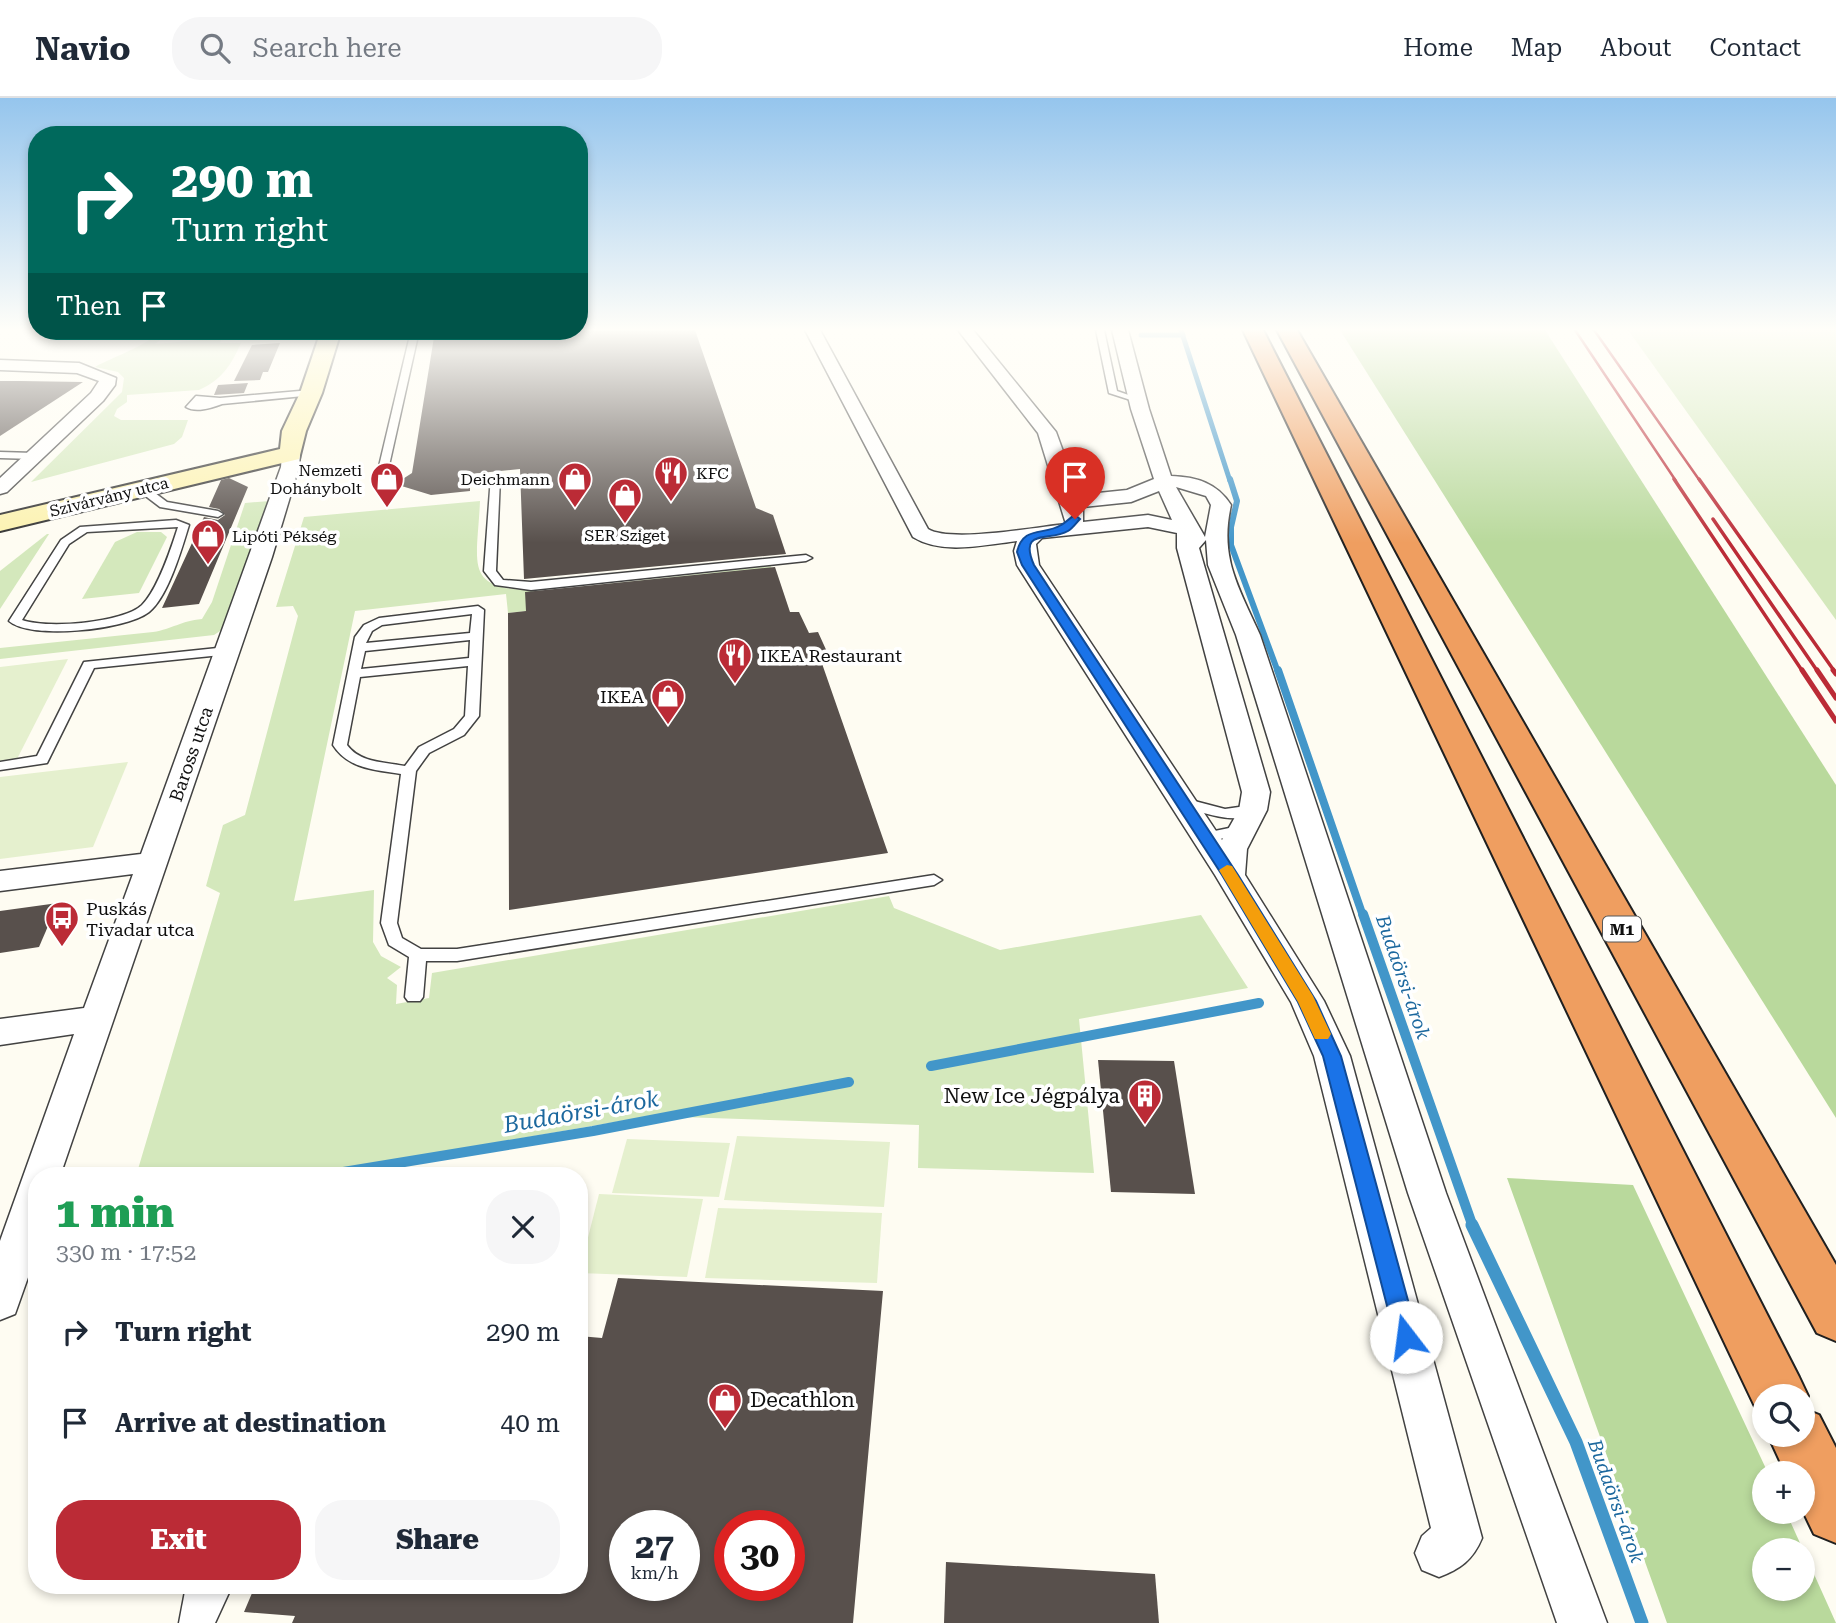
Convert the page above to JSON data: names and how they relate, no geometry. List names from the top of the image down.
{
  "streets": {
    "highway": ["M1"],
    "street": ["Szivárvány utca", "Baross utca"]
  },
  "crossings": [
    ["Szivárvány utca", "Baross utca"]
  ],
  "water": ["Budaörsi-árok"],
  "places": {
    "restaurant": ["KFC", "IKEA Restaurant"],
    "shop": [
      "Nemzeti Dohánybolt",
      "Deichmann",
      "SER Sziget",
      "Lipóti Pékség",
      "IKEA",
      "Decathlon"
    ],
    "bus stop": ["Puskás Tivadar utca"],
    "building": ["New Ice Jégpálya"]
  },
  "page": {
    "header": "Navio",
    "search": "Search here",
    "nav": [
      "Home",
      "Map",
      "About",
      "Contact"
    ],
    "turn": ["290 m", "Turn right"],
    "then": "Then",
    "heading": ["1 min", "330 m · 17:52"],
    "list": [
      {
        "name": "Turn right",
        "value": "290 m"
      },
      {
        "name": "Arrive at destination",
        "value": "40 m"
      }
    ],
    "map_buttons": ["+", "−"],
    "buttons": ["Exit", "Share"],
    "speed": "27 km/h",
    "limit": "30"
  }
}
